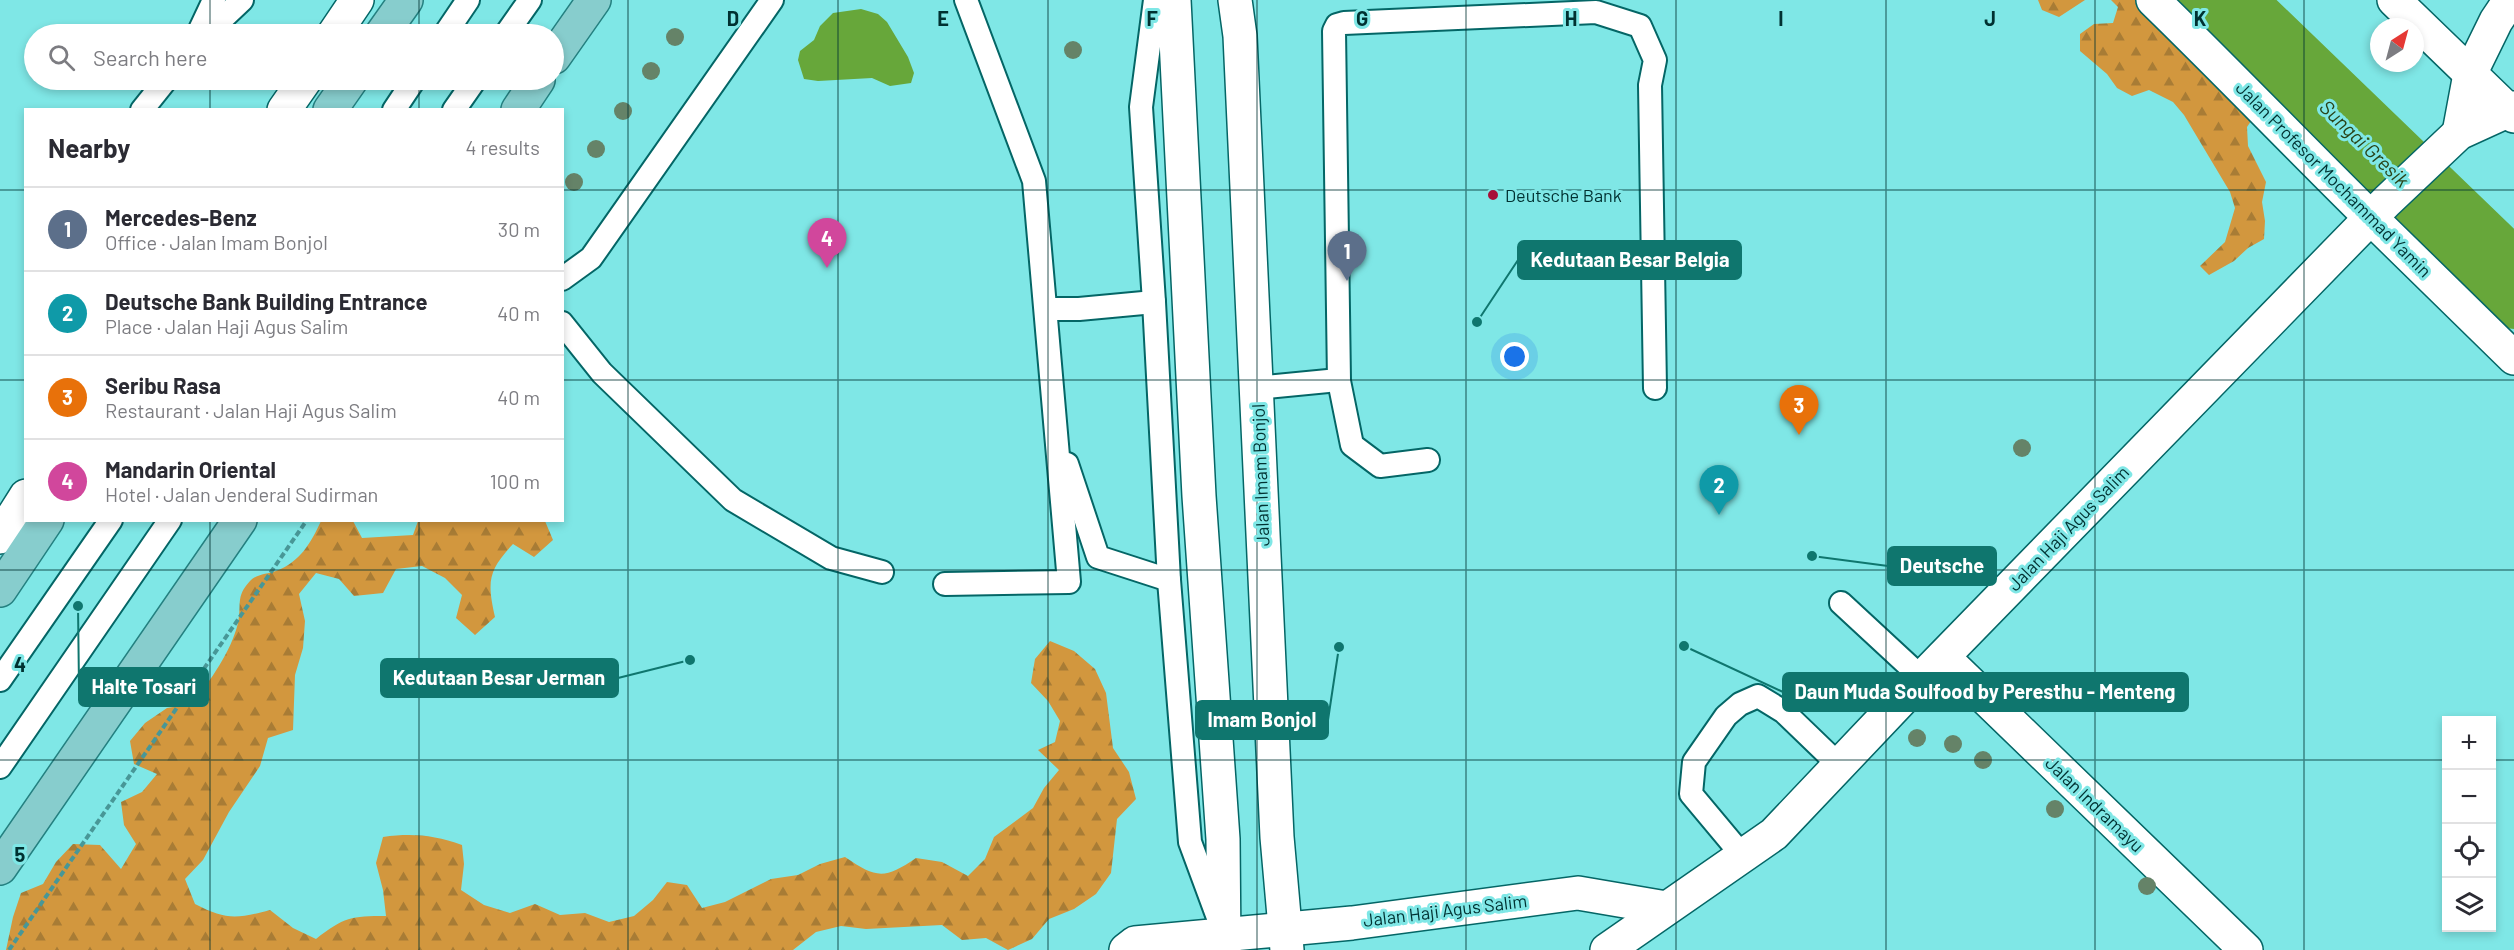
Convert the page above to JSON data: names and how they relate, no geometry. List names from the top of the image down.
{
  "streets": {
    "street": [
      "Jalan Profesor Mochammad Yamin",
      "Jalan Imam Bonjol",
      "Jalan Haji Agus Salim",
      "Jalan Indramayu"
    ]
  },
  "crossings": [
    ["Jalan Profesor Mochammad Yamin", "Jalan Haji Agus Salim"],
    ["Jalan Imam Bonjol", "Jalan Haji Agus Salim"],
    ["Jalan Haji Agus Salim", "Jalan Indramayu"]
  ],
  "water": ["Sungai Gresik"],
  "places": [
    "Deutsche Bank",
    "Kedutaan Besar Belgia",
    "Deutsche",
    "Halte Tosari",
    "Daun Muda Soulfood by Peresthu - Menteng",
    "Imam Bonjol",
    "Kedutaan Besar Jerman"
  ],
  "north": "top right",
  "page": {
    "search": "Search here",
    "heading": ["Nearby", "4 results"],
    "list": [
      {
        "mark": "1",
        "name": "Mercedes-Benz",
        "note": "Office · Jalan Imam Bonjol",
        "value": "30 m"
      },
      {
        "mark": "2",
        "name": "Deutsche Bank Building Entrance",
        "note": "Place · Jalan Haji Agus Salim",
        "value": "40 m"
      },
      {
        "mark": "3",
        "name": "Seribu Rasa",
        "note": "Restaurant · Jalan Haji Agus Salim",
        "value": "40 m"
      },
      {
        "mark": "4",
        "name": "Mandarin Oriental",
        "note": "Hotel · Jalan Jenderal Sudirman",
        "value": "100 m"
      }
    ],
    "pins": [
      "4",
      "1",
      "3",
      "2"
    ],
    "map_buttons": ["+", "−"]
  },
  "grid": {
    "columns": [
      "D",
      "E",
      "F",
      "G",
      "H",
      "I",
      "J",
      "K"
    ],
    "rows": ["4", "5"]
  }
}
